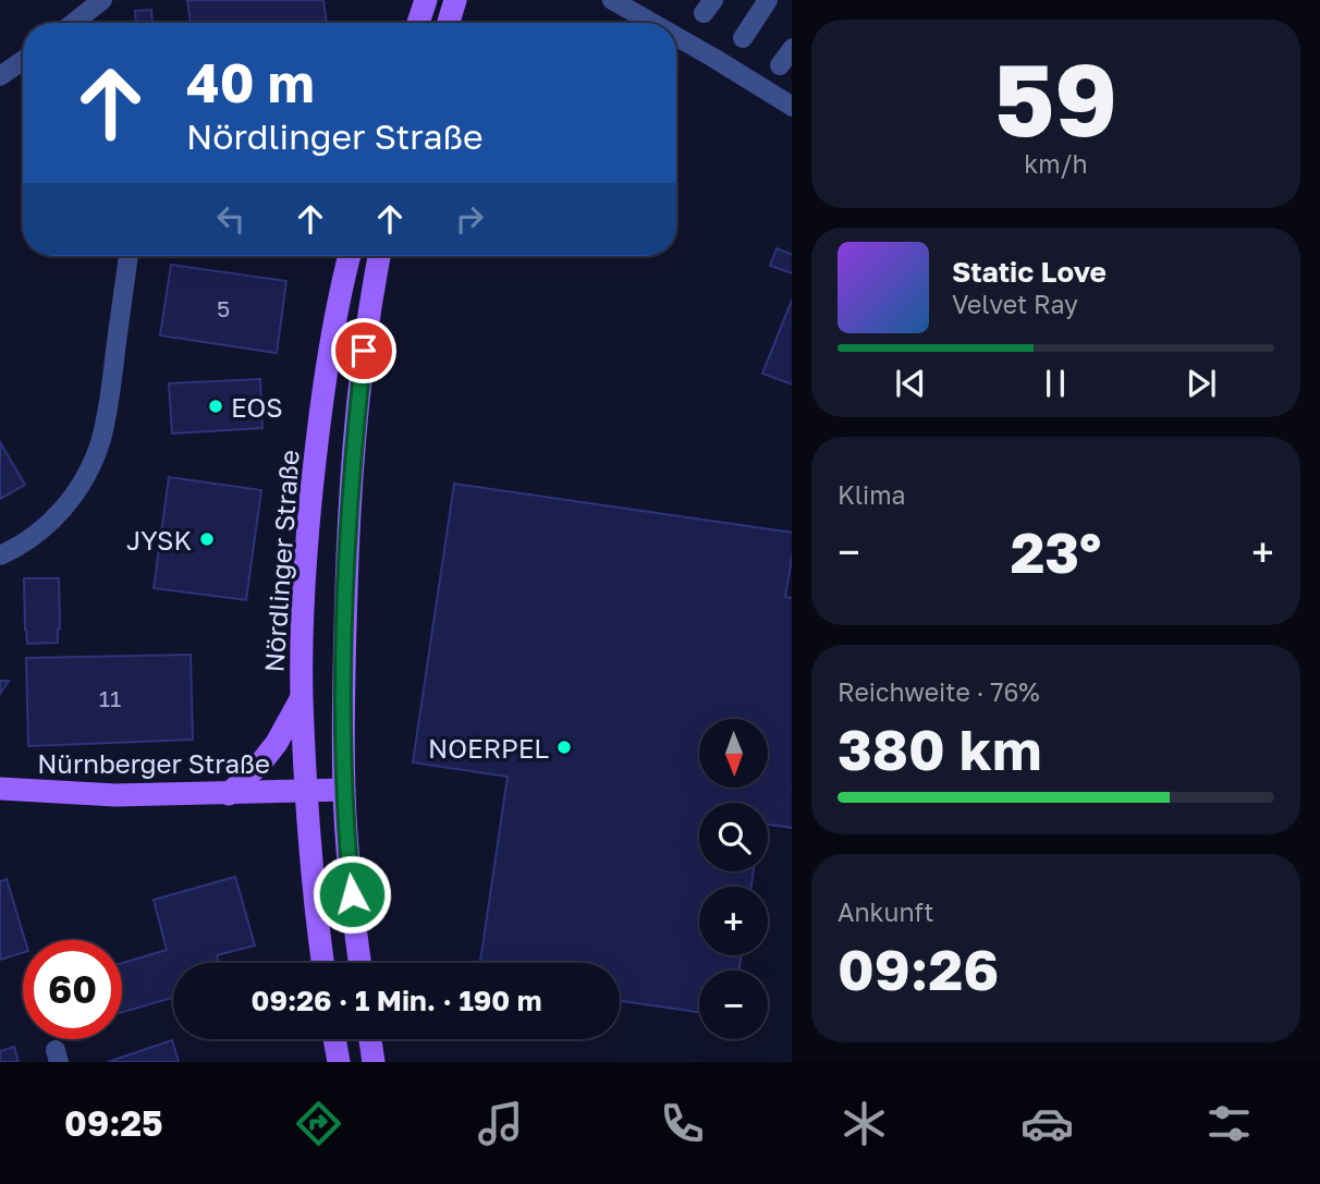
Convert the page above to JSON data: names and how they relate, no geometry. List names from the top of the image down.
{
  "streets": {
    "main road": ["Nördlinger Straße", "Nürnberger Straße"]
  },
  "crossings": [
    ["Nördlinger Straße", "Nürnberger Straße"]
  ],
  "places": ["EOS", "JYSK", "NOERPEL"],
  "house_numbers": ["5", "11"],
  "north": "bottom",
  "page": {
    "tile": [
      ["59", "km/h"],
      "Klima",
      ["Reichweite · 76%", "380 km"],
      ["Ankunft", "09:26"]
    ],
    "turn": ["40 m", "Nördlinger Straße"],
    "song": ["Static Love", "Velvet Ray"],
    "heat": ["−", "23°", "+"],
    "map_buttons": ["+", "−"],
    "limit": "60",
    "trip": "09:26 · 1 Min. · 190 m",
    "tabs": "09:25"
  }
}
